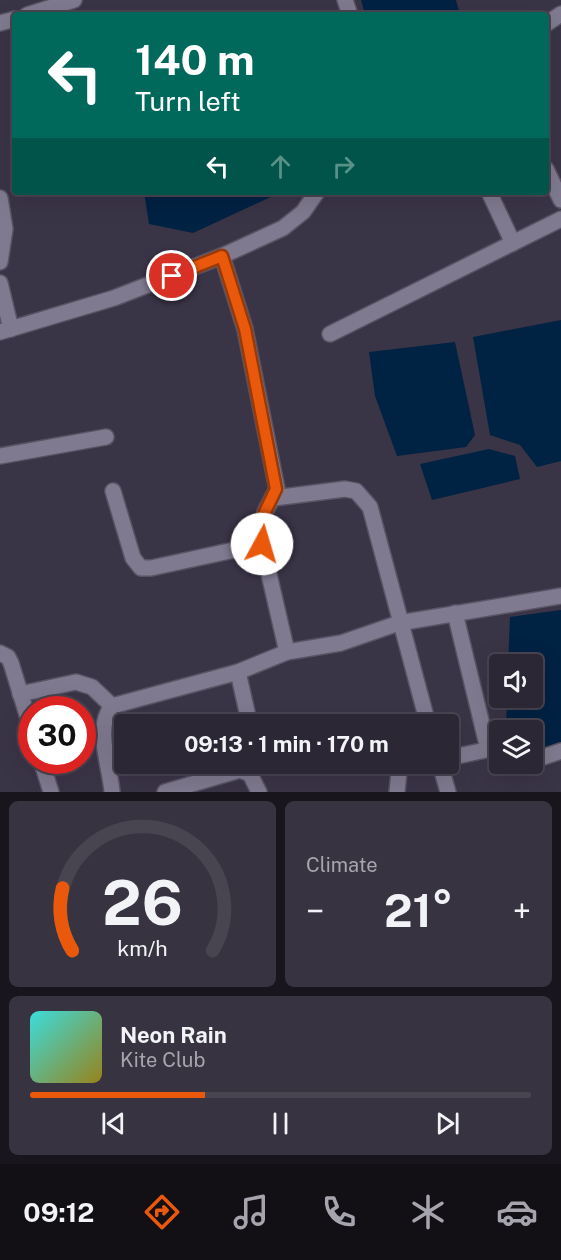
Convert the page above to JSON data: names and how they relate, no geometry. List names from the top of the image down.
{
  "page": {
    "turn": ["140 m", "Turn left"],
    "limit": "30",
    "trip": "09:13 · 1 min · 170 m",
    "tile": "Climate",
    "heat": ["−", "21°", "+"],
    "song": ["Neon Rain", "Kite Club"],
    "tabs": "09:12",
    "gauge": ["26", "km/h"]
  }
}
